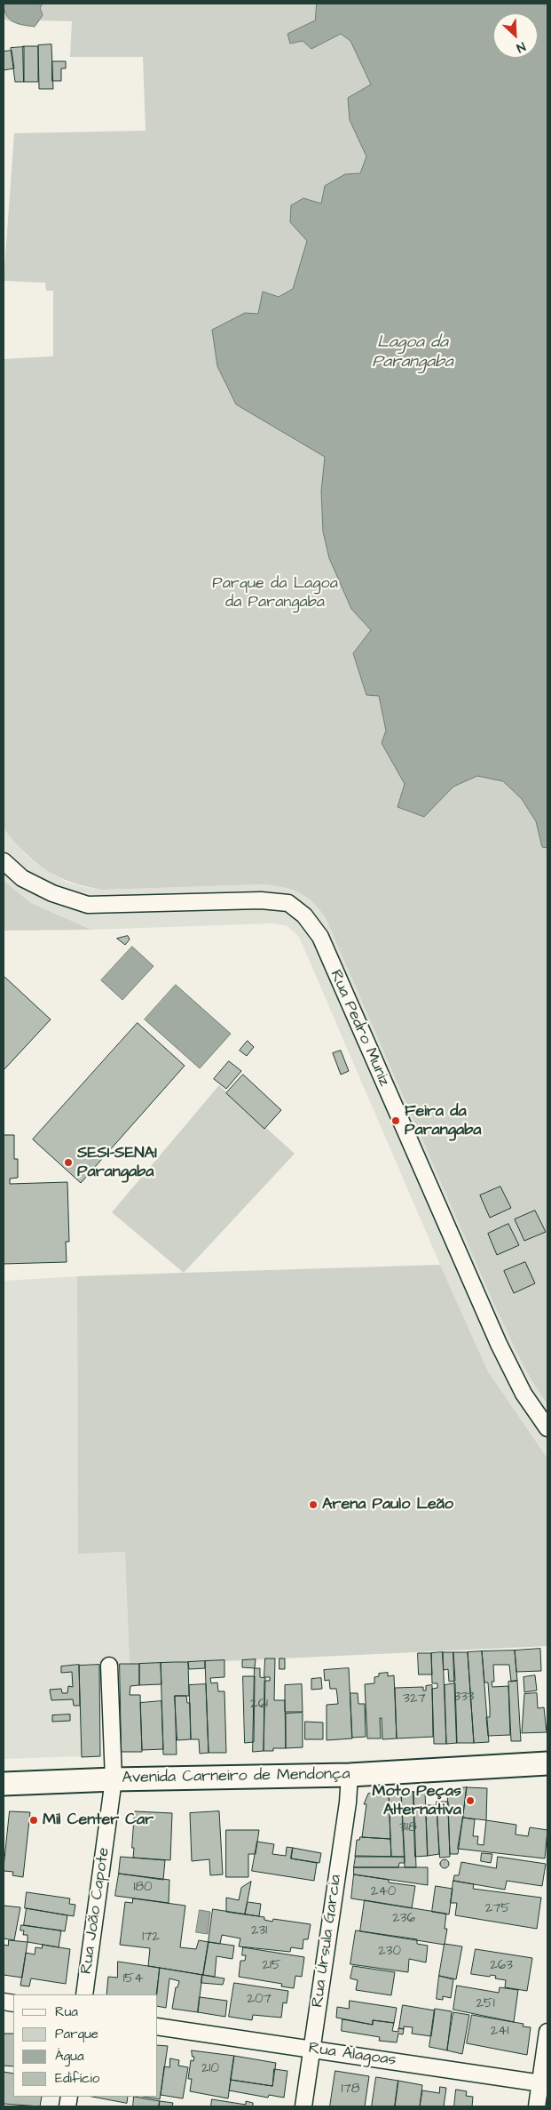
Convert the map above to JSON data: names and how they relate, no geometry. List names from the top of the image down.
{
  "streets": {
    "main road": ["Avenida Carneiro de Mendonça"],
    "street": [
      "Rua Pedro Muniz",
      "Rua João Capote",
      "Rua Úrsula Garcia",
      "Rua Alagoas"
    ]
  },
  "crossings": [
    ["Avenida Carneiro de Mendonça", "Rua João Capote"],
    ["Avenida Carneiro de Mendonça", "Rua Úrsula Garcia"],
    ["Rua Úrsula Garcia", "Rua Alagoas"]
  ],
  "water": ["Lagoa da Parangaba"],
  "parks": ["Parque da Lagoa da Parangaba"],
  "places": [
    "Feira da Parangaba",
    "SESI-SENAI Parangaba",
    "Arena Paulo Leão",
    "Moto Peças Alternativa",
    "Mil Center Car"
  ],
  "house_numbers": [
    "333",
    "327",
    "261",
    "318",
    "180",
    "240",
    "275",
    "236",
    "231",
    "172",
    "230",
    "215",
    "263",
    "154",
    "207",
    "251",
    "241",
    "210",
    "178"
  ],
  "legend": [
    "Rua",
    "Parque",
    "Água",
    "Edifício"
  ],
  "north": "bottom right"
}
